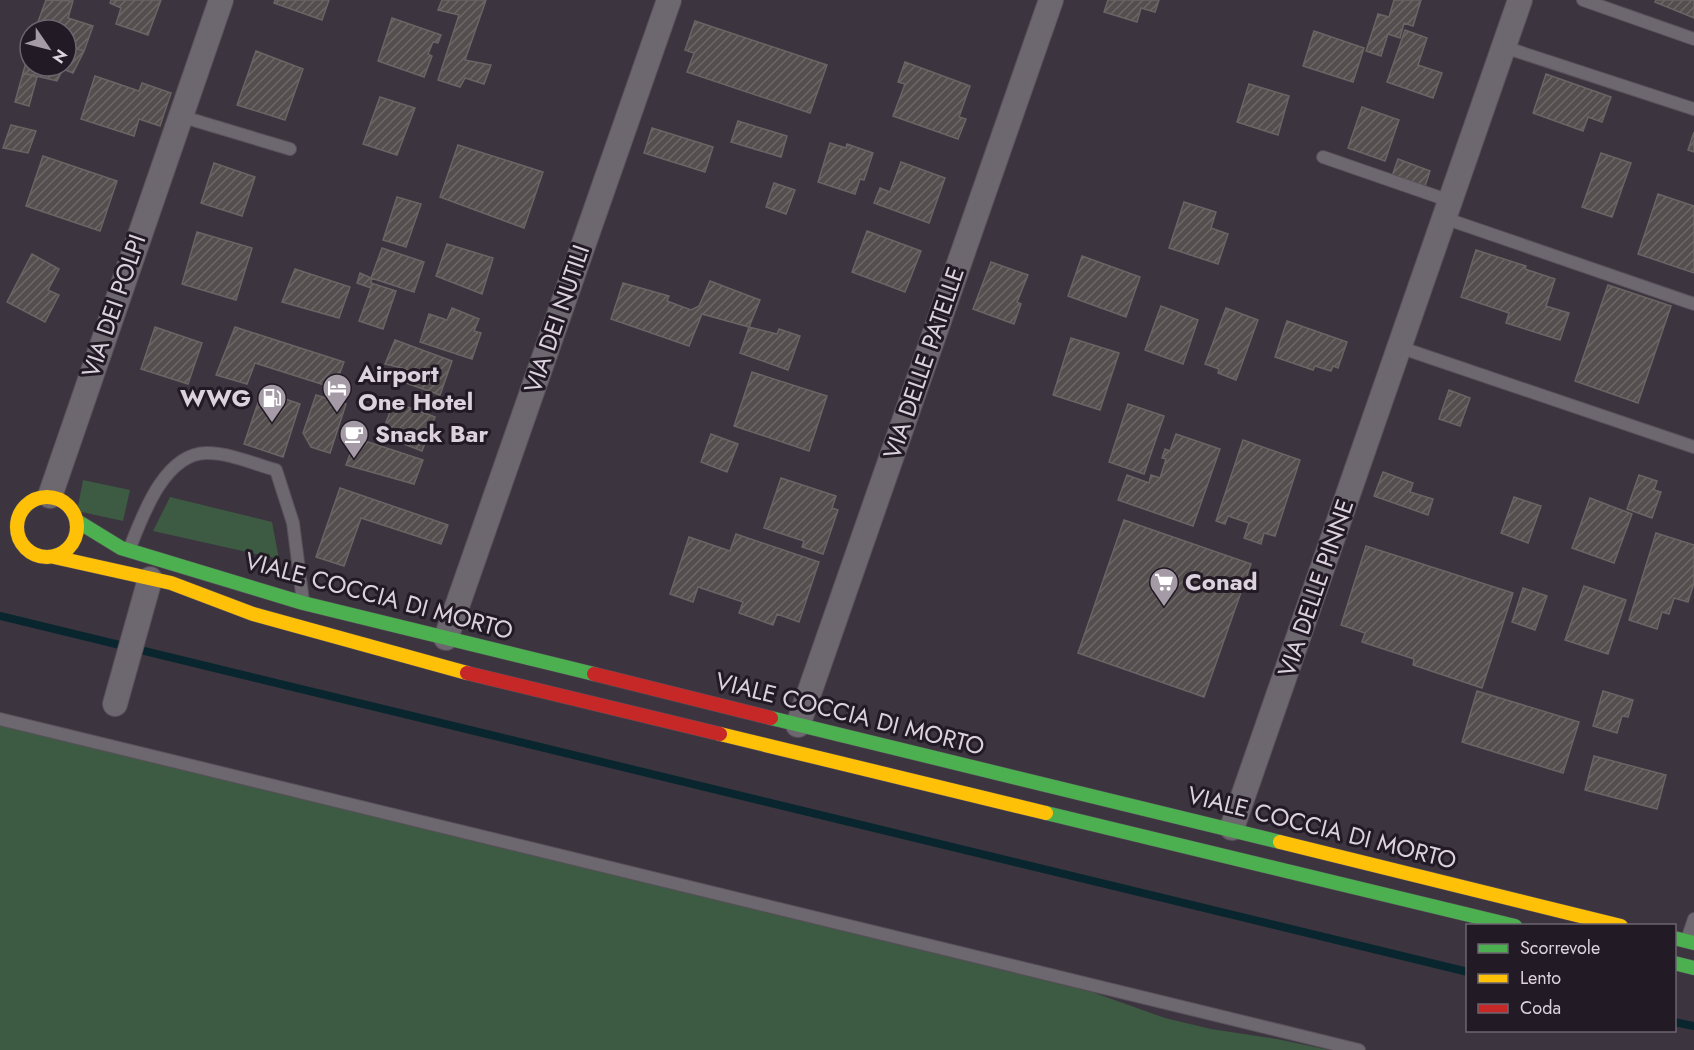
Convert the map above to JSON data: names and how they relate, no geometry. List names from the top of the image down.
{
  "streets": {
    "street": [
      "VIA DEI POLPI",
      "VIA DEI NUTILI",
      "VIA DELLE PATELLE",
      "VIA DELLE PINNE",
      "VIALE COCCIA DI MORTO"
    ]
  },
  "crossings": [
    ["VIA DEI POLPI", "VIALE COCCIA DI MORTO"],
    ["VIA DEI NUTILI", "VIALE COCCIA DI MORTO"],
    ["VIA DELLE PATELLE", "VIALE COCCIA DI MORTO"],
    ["VIA DELLE PINNE", "VIALE COCCIA DI MORTO"]
  ],
  "places": {
    "hotel": ["Airport One Hotel"],
    "fuel station": ["WWG"],
    "cafe": ["Snack Bar"],
    "supermarket": ["Conad"]
  },
  "legend": ["Scorrevole", "Lento", "Coda"],
  "north": "bottom right"
}
